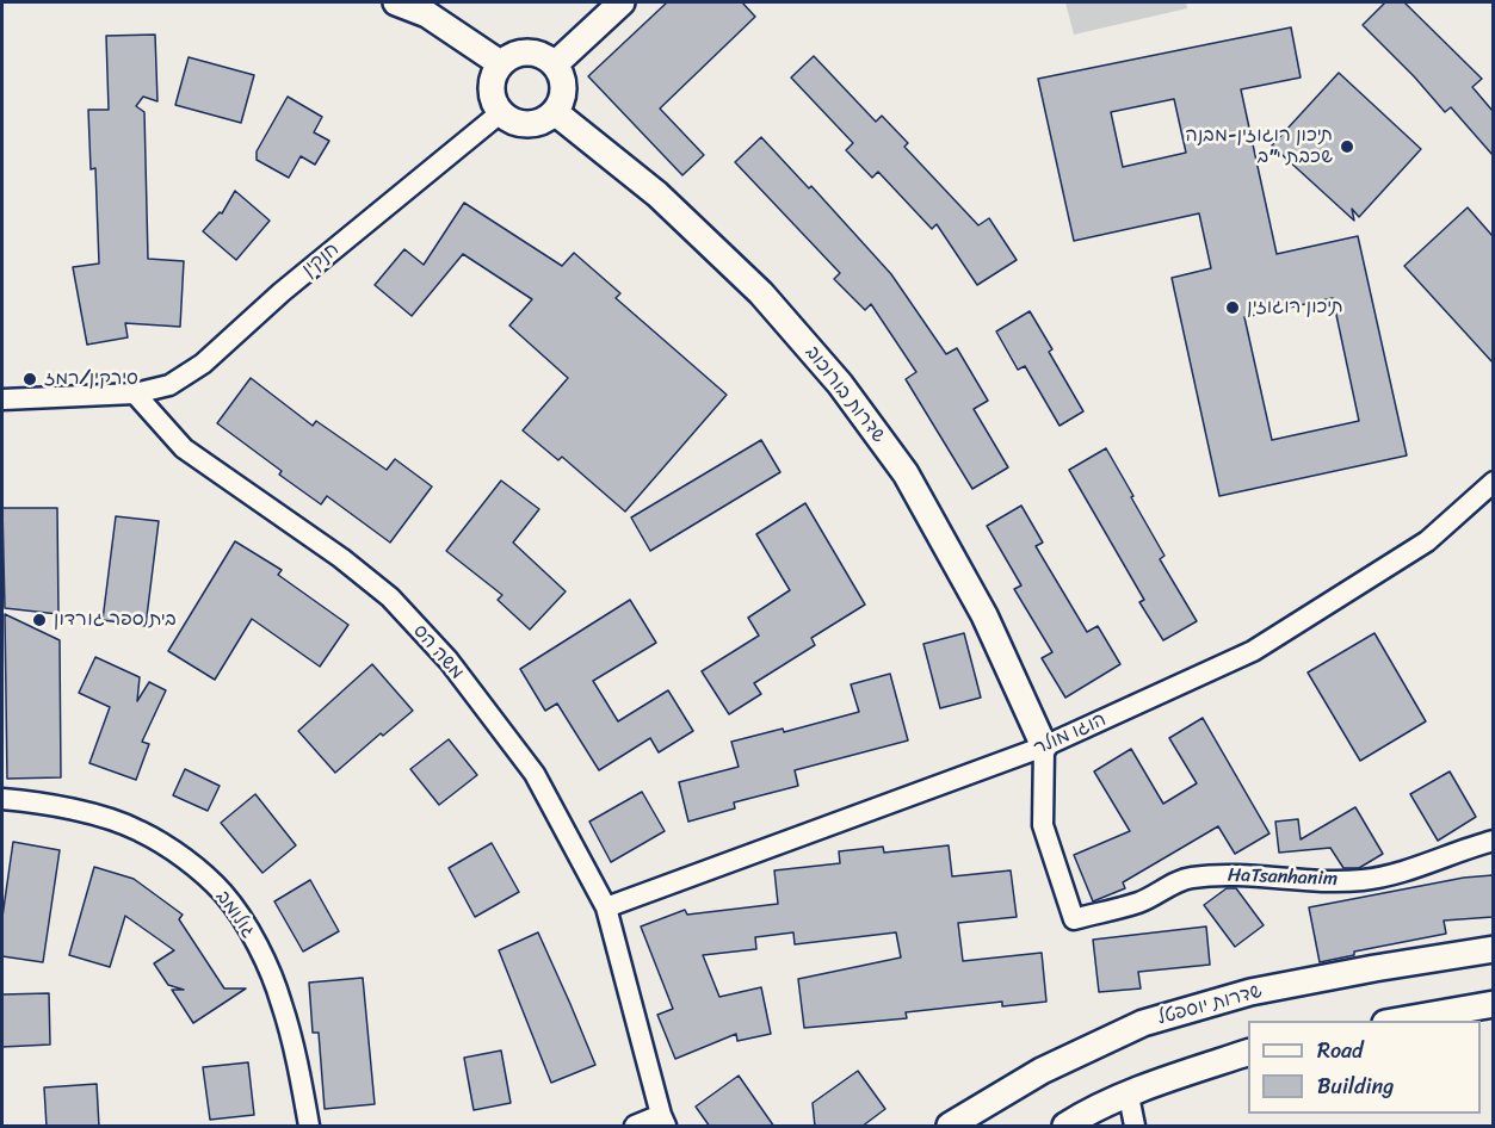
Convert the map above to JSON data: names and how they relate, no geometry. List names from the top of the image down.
{
  "streets": {
    "street": [
      "חנקין",
      "שדרות בורוכוב",
      "משה הס",
      "הוגו מולר",
      "HaTsanhanim",
      "גולומב",
      "שדרות יוספטל"
    ]
  },
  "crossings": [
    ["חנקין", "שדרות בורוכוב"],
    ["חנקין", "משה הס"],
    ["שדרות בורוכוב", "הוגו מולר"],
    ["שדרות בורוכוב", "HaTsanhanim"],
    ["משה הס", "הוגו מולר"],
    ["הוגו מולר", "HaTsanhanim"]
  ],
  "places": [
    "תיכון רוגוזין-מבנה שכבת י\"ב",
    "תיכון רוגוזין",
    "סירקין/רמז",
    "בית ספר גורדון"
  ],
  "legend": ["Road", "Building"]
}
